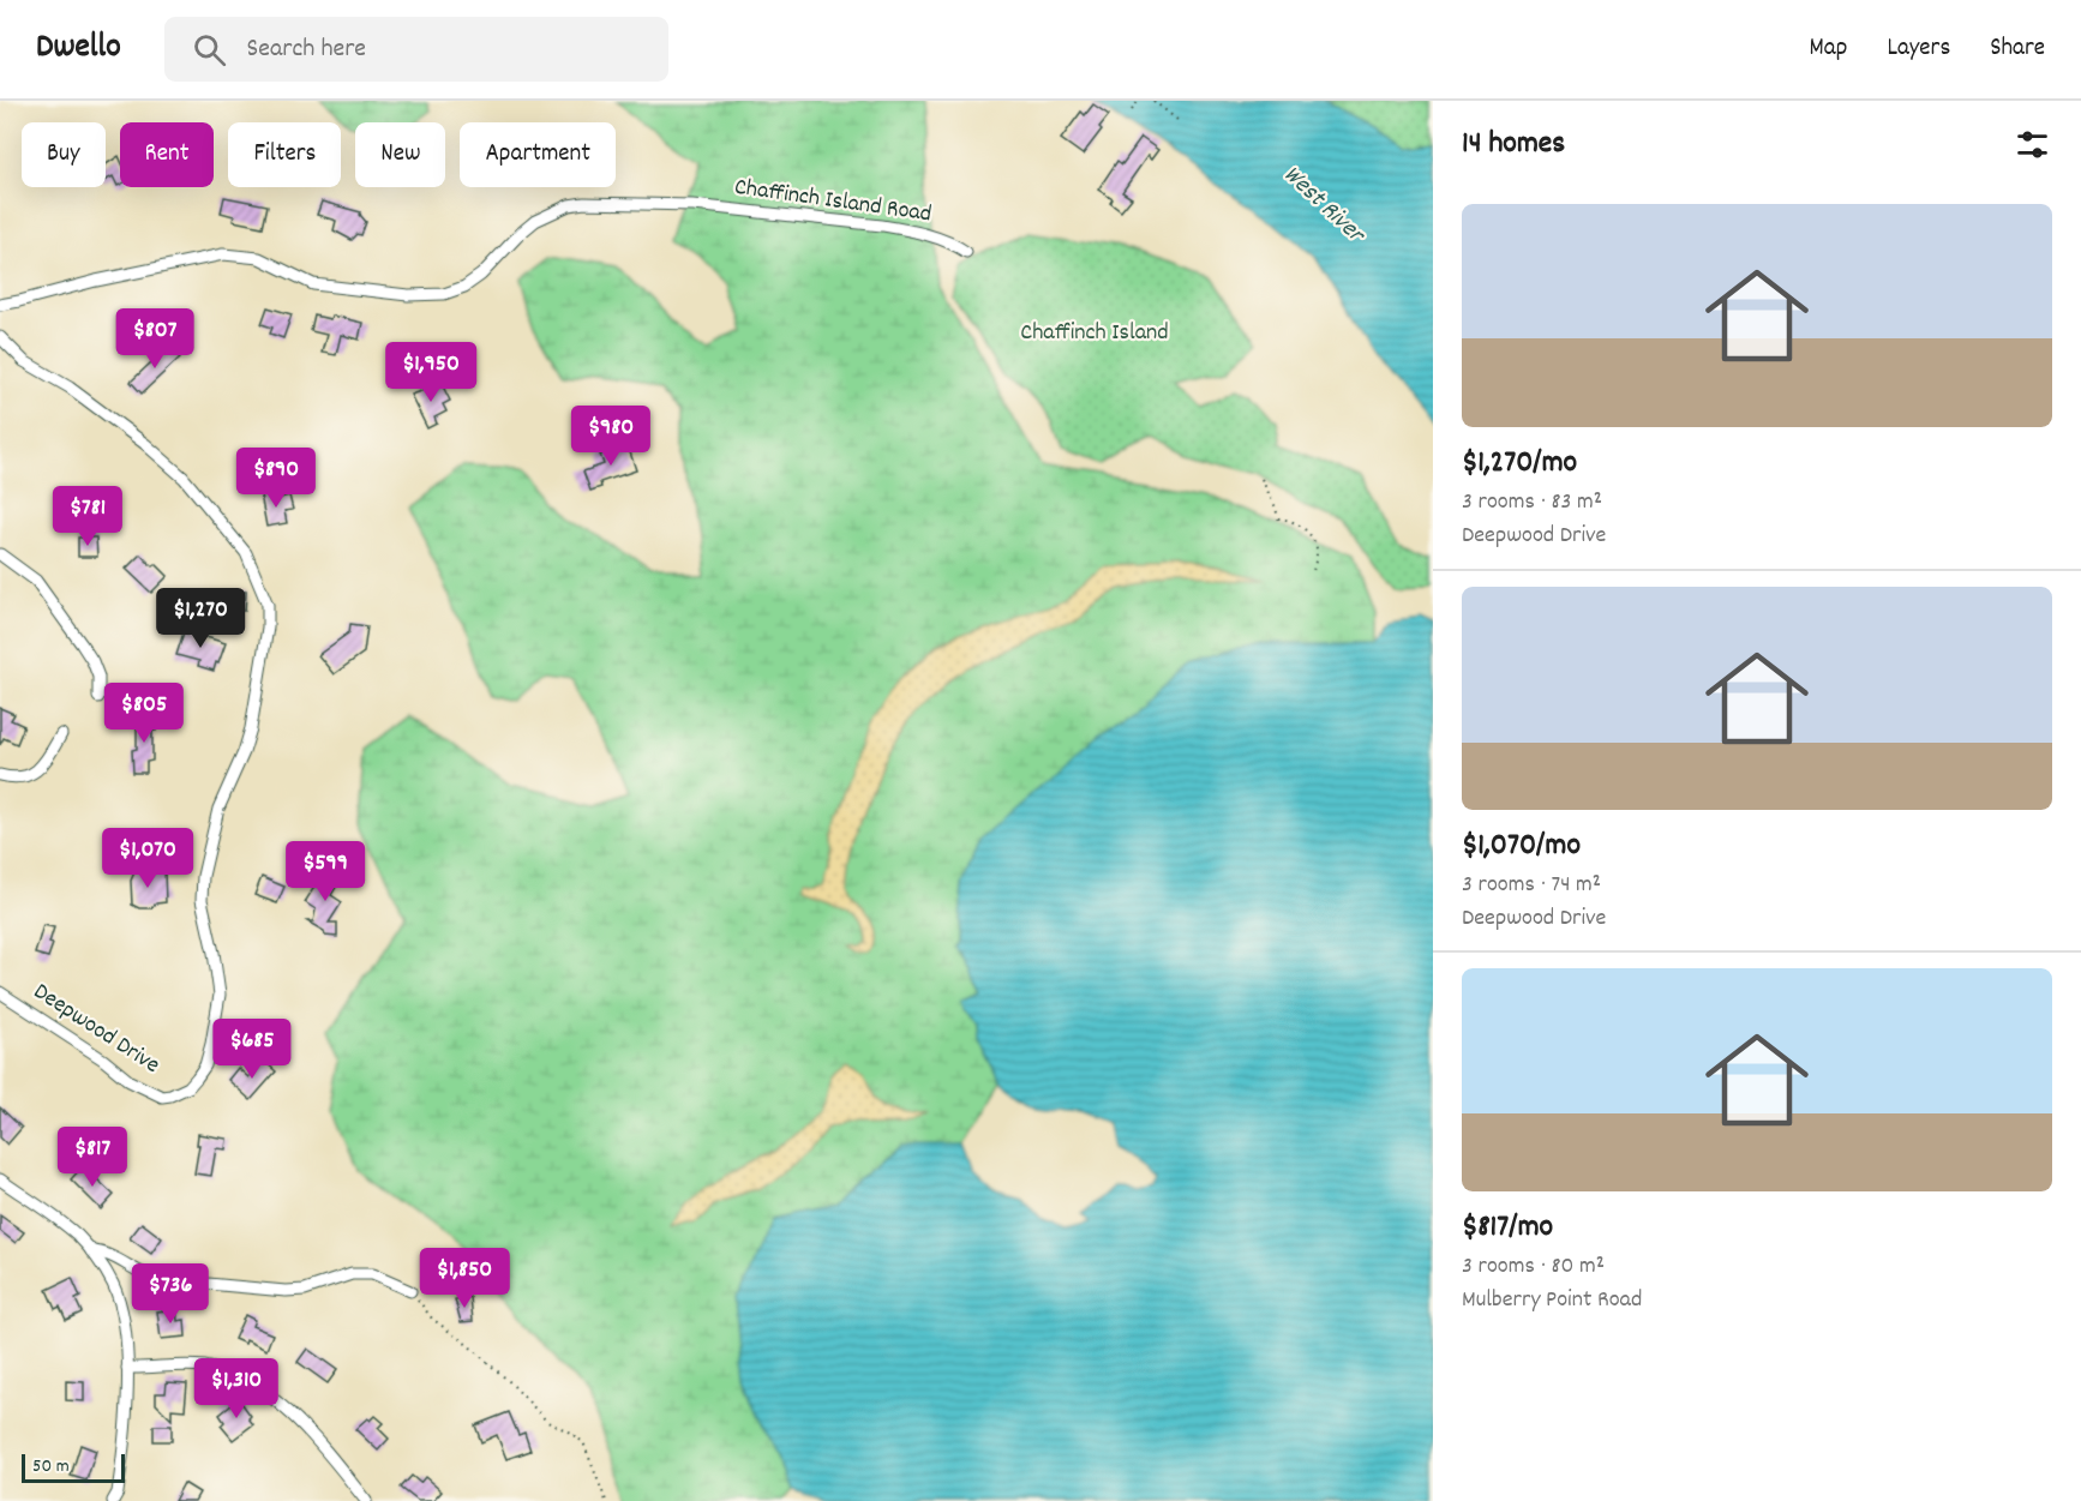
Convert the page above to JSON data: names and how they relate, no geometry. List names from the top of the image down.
{
  "streets": {
    "street": ["Chaffinch Island Road", "Deepwood Drive"]
  },
  "water": ["West River"],
  "parks": ["Chaffinch Island"],
  "scale_bar": "50 m",
  "page": {
    "header": "Dwello",
    "search": "Search here",
    "nav": ["Map", "Layers", "Share"],
    "heading": "14 homes",
    "chip": [
      "Buy",
      "Rent",
      "Filters",
      "New",
      "Apartment"
    ],
    "list": [
      {
        "name": "$1,270/mo",
        "note": "3 rooms · 83 m² · Deepwood Drive"
      },
      {
        "name": "$1,070/mo",
        "note": "3 rooms · 74 m² · Deepwood Drive"
      },
      {
        "name": "$817/mo",
        "note": "3 rooms · 80 m² · Mulberry Point Road"
      }
    ],
    "price": [
      "$807",
      "$1,950",
      "$980",
      "$890",
      "$781",
      "$1,270",
      "$805",
      "$1,070",
      "$599",
      "$685",
      "$817",
      "$1,850",
      "$736",
      "$1,310"
    ],
    "scale": "50 m"
  }
}
